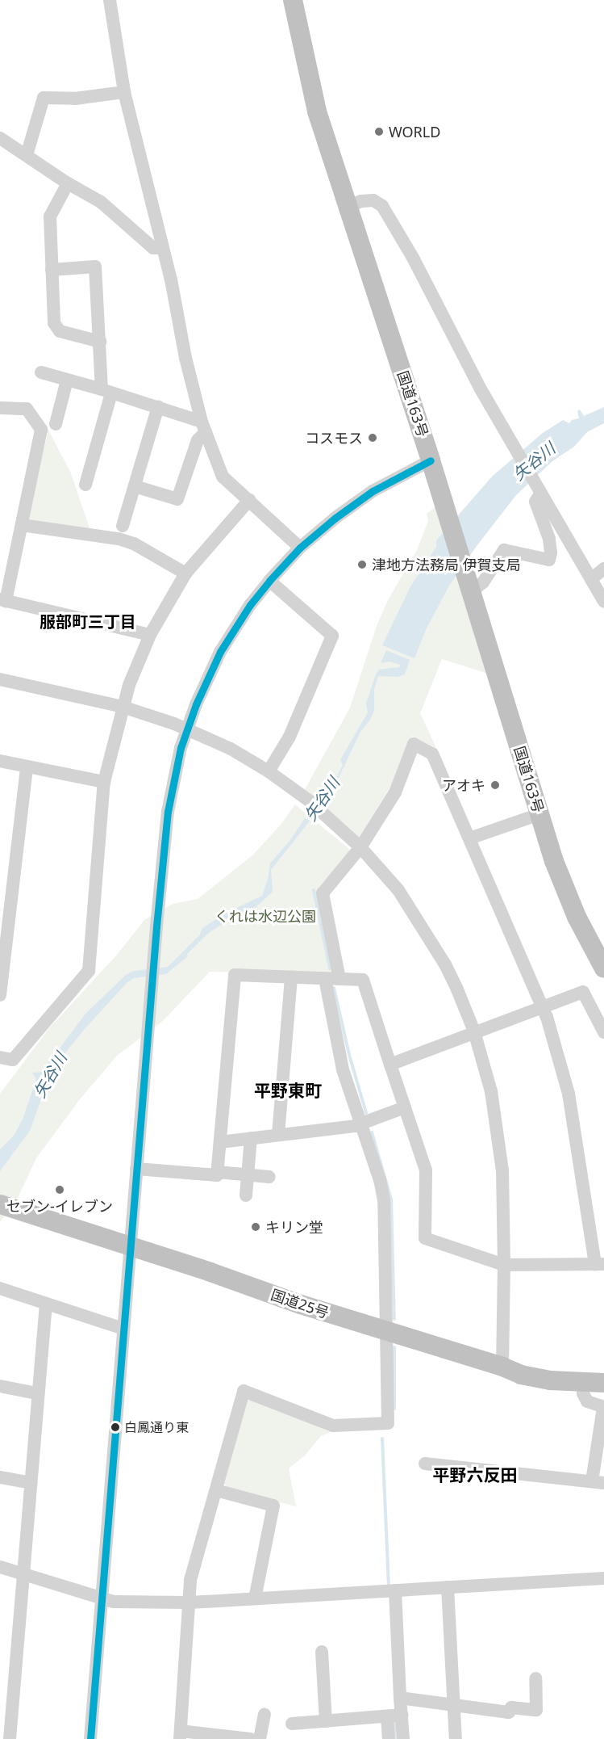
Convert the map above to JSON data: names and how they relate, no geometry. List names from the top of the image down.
{
  "streets": {
    "highway": ["国道163号", "国道25号"]
  },
  "districts": ["服部町三丁目", "平野東町", "平野六反田"],
  "water": ["矢谷川"],
  "parks": ["くれは水辺公園"],
  "places": [
    "WORLD",
    "コスモス",
    "津地方法務局 伊賀支局",
    "アオキ",
    "セブン-イレブン",
    "キリン堂",
    "白鳳通り東"
  ]
}
